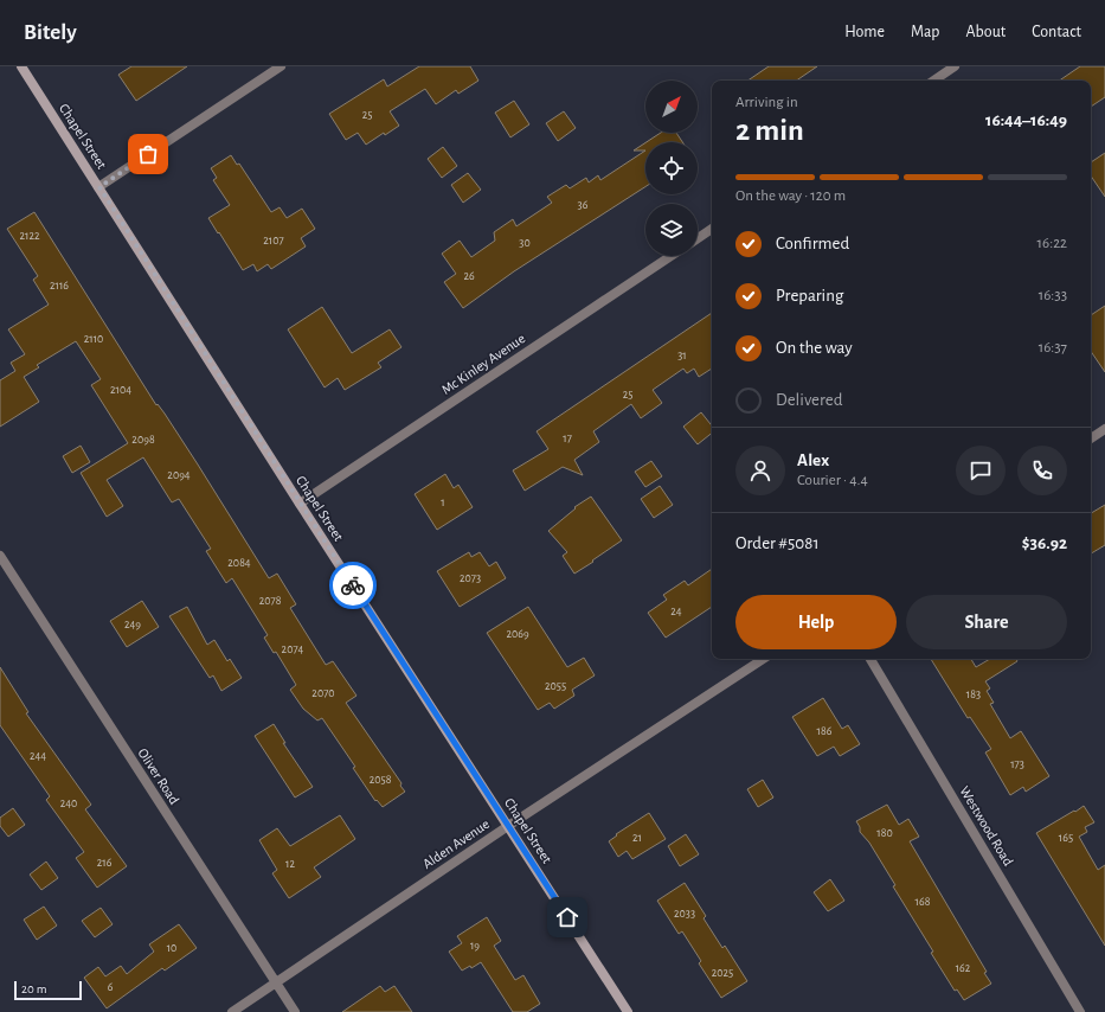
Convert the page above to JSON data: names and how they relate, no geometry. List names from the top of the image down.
{
  "streets": {
    "street": [
      "Chapel Street",
      "Mc Kinley Avenue",
      "Oliver Road",
      "Westwood Road",
      "Alden Avenue"
    ]
  },
  "crossings": [
    ["Chapel Street", "Mc Kinley Avenue"],
    ["Chapel Street", "Alden Avenue"],
    ["Oliver Road", "Alden Avenue"]
  ],
  "house_numbers": [
    "25",
    "36",
    "2122",
    "2107",
    "30",
    "26",
    "2116",
    "2110",
    "31",
    "2104",
    "25",
    "17",
    "2098",
    "2094",
    "1",
    "2084",
    "2073",
    "2078",
    "24",
    "249",
    "2069",
    "2074",
    "2055",
    "2070",
    "183",
    "186",
    "244",
    "173",
    "2058",
    "240",
    "180",
    "21",
    "165",
    "216",
    "12",
    "168",
    "2033",
    "19",
    "10",
    "162",
    "2025",
    "6"
  ],
  "scale_bar": "20 m",
  "north": "top right",
  "page": {
    "header": "Bitely",
    "nav": [
      "Home",
      "Map",
      "About",
      "Contact"
    ],
    "heading": ["2 min", "Arriving in", "16:44–16:49"],
    "panel": [
      "Alex",
      "Courier · 4.4",
      "Order #5081",
      "$36.92"
    ],
    "bar": "On the way · 120 m",
    "list": [
      ["Confirmed", "16:22"],
      ["Preparing", "16:33"],
      ["On the way", "16:37"],
      "Delivered"
    ],
    "buttons": ["Help", "Share"],
    "scale": "20 m"
  }
}
